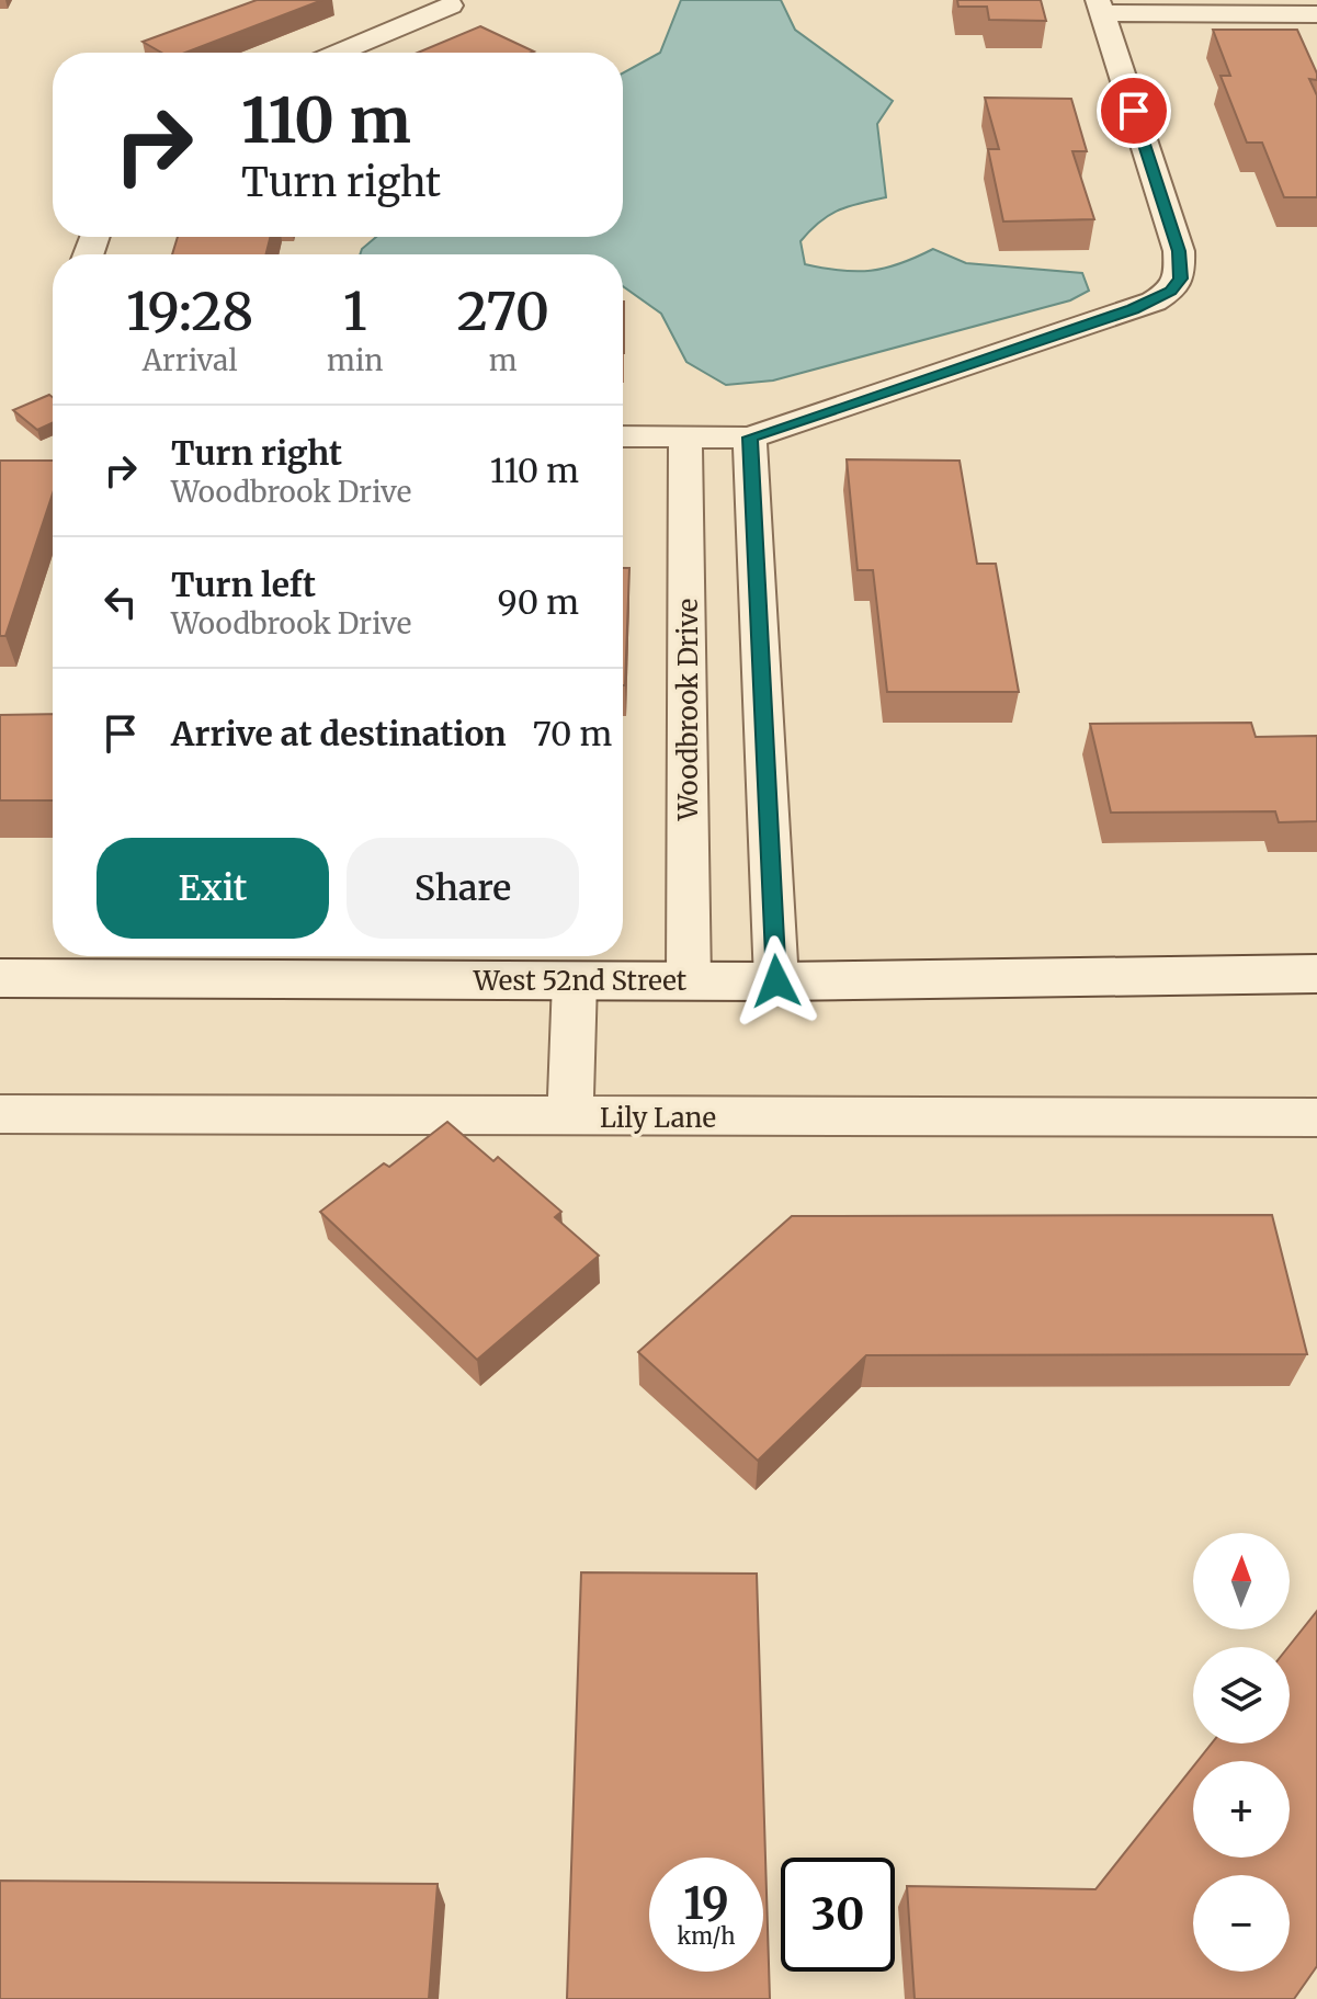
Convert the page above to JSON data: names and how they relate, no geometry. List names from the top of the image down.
{
  "streets": {
    "street": ["Woodbrook Drive", "West 52nd Street", "Lily Lane"]
  },
  "crossings": [
    ["Woodbrook Drive", "West 52nd Street"]
  ],
  "north": "top",
  "page": {
    "turn": ["110 m", "Turn right"],
    "eta": [
      "19:28",
      "Arrival",
      "1",
      "min",
      "270",
      "m"
    ],
    "list": [
      {
        "name": "Turn right",
        "note": "Woodbrook Drive",
        "value": "110 m"
      },
      {
        "name": "Turn left",
        "note": "Woodbrook Drive",
        "value": "90 m"
      },
      {
        "name": "Arrive at destination",
        "value": "70 m"
      }
    ],
    "buttons": ["Exit", "Share"],
    "map_buttons": ["+", "−"],
    "speed": "19 km/h",
    "limit": "30"
  }
}
